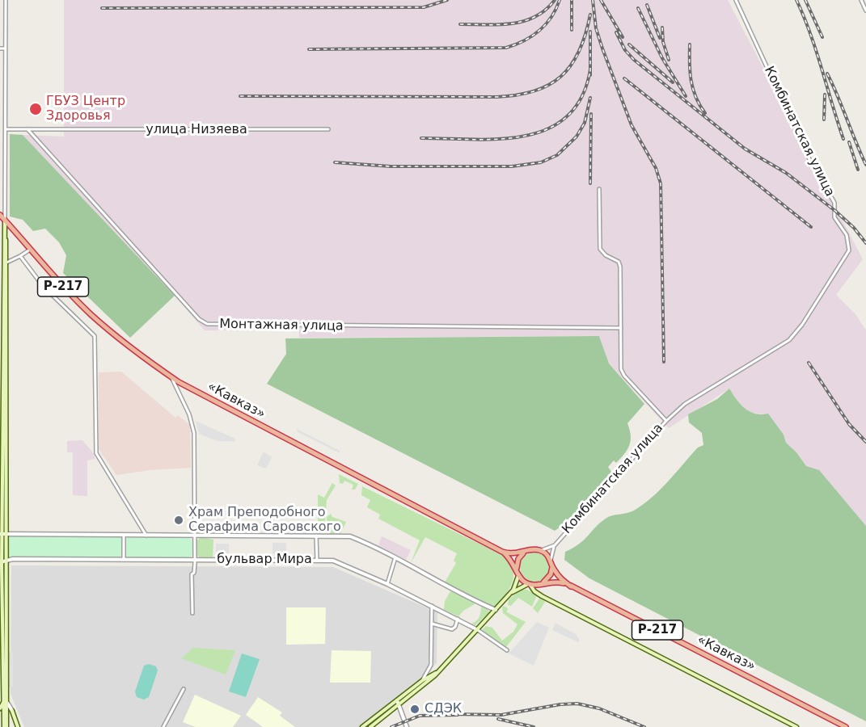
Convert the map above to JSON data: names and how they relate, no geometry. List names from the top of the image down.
{
  "streets": {
    "highway": ["Р-217", "«Кавказ»"],
    "street": [
      "улица Низяева",
      "Комбинатская улица",
      "Монтажная улица",
      "бульвар Мира"
    ]
  },
  "crossings": [
    ["улица Низяева", "Монтажная улица"],
    ["Комбинатская улица", "«Кавказ»"]
  ],
  "places": ["ГБУЗ Центр Здоровья", "Храм Преподобного Серафима Саровского", "СДЭК"]
}
